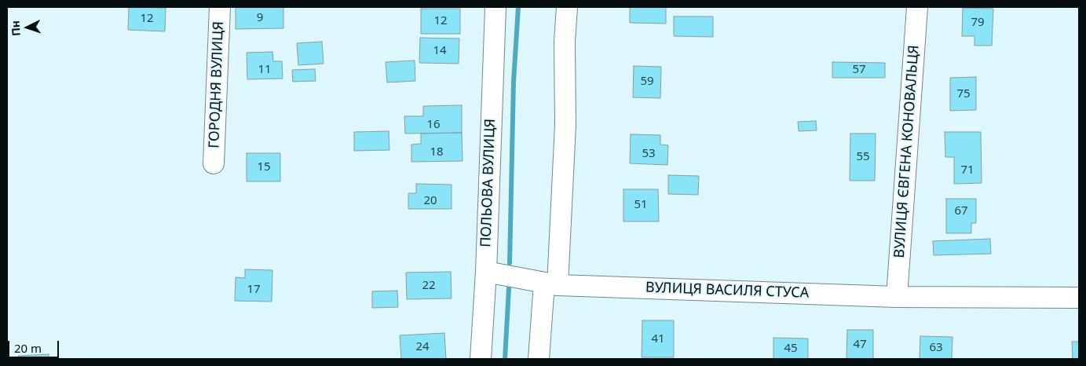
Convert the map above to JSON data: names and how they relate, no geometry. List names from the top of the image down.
{
  "streets": {
    "street": [
      "ГОРОДНЯ ВУЛИЦЯ",
      "ВУЛИЦЯ ЄВГЕНА КОНОВАЛЬЦЯ",
      "ПОЛЬОВА ВУЛИЦЯ",
      "ВУЛИЦЯ ВАСИЛЯ СТУСА"
    ]
  },
  "crossings": [
    ["ВУЛИЦЯ ЄВГЕНА КОНОВАЛЬЦЯ", "ВУЛИЦЯ ВАСИЛЯ СТУСА"],
    ["ПОЛЬОВА ВУЛИЦЯ", "ВУЛИЦЯ ВАСИЛЯ СТУСА"]
  ],
  "house_numbers": [
    "9",
    "12",
    "12",
    "79",
    "14",
    "11",
    "57",
    "59",
    "75",
    "16",
    "18",
    "53",
    "55",
    "15",
    "71",
    "20",
    "51",
    "67",
    "22",
    "17",
    "41",
    "47",
    "24",
    "63",
    "45"
  ],
  "scale_bar": "20 m",
  "north": "left"
}
